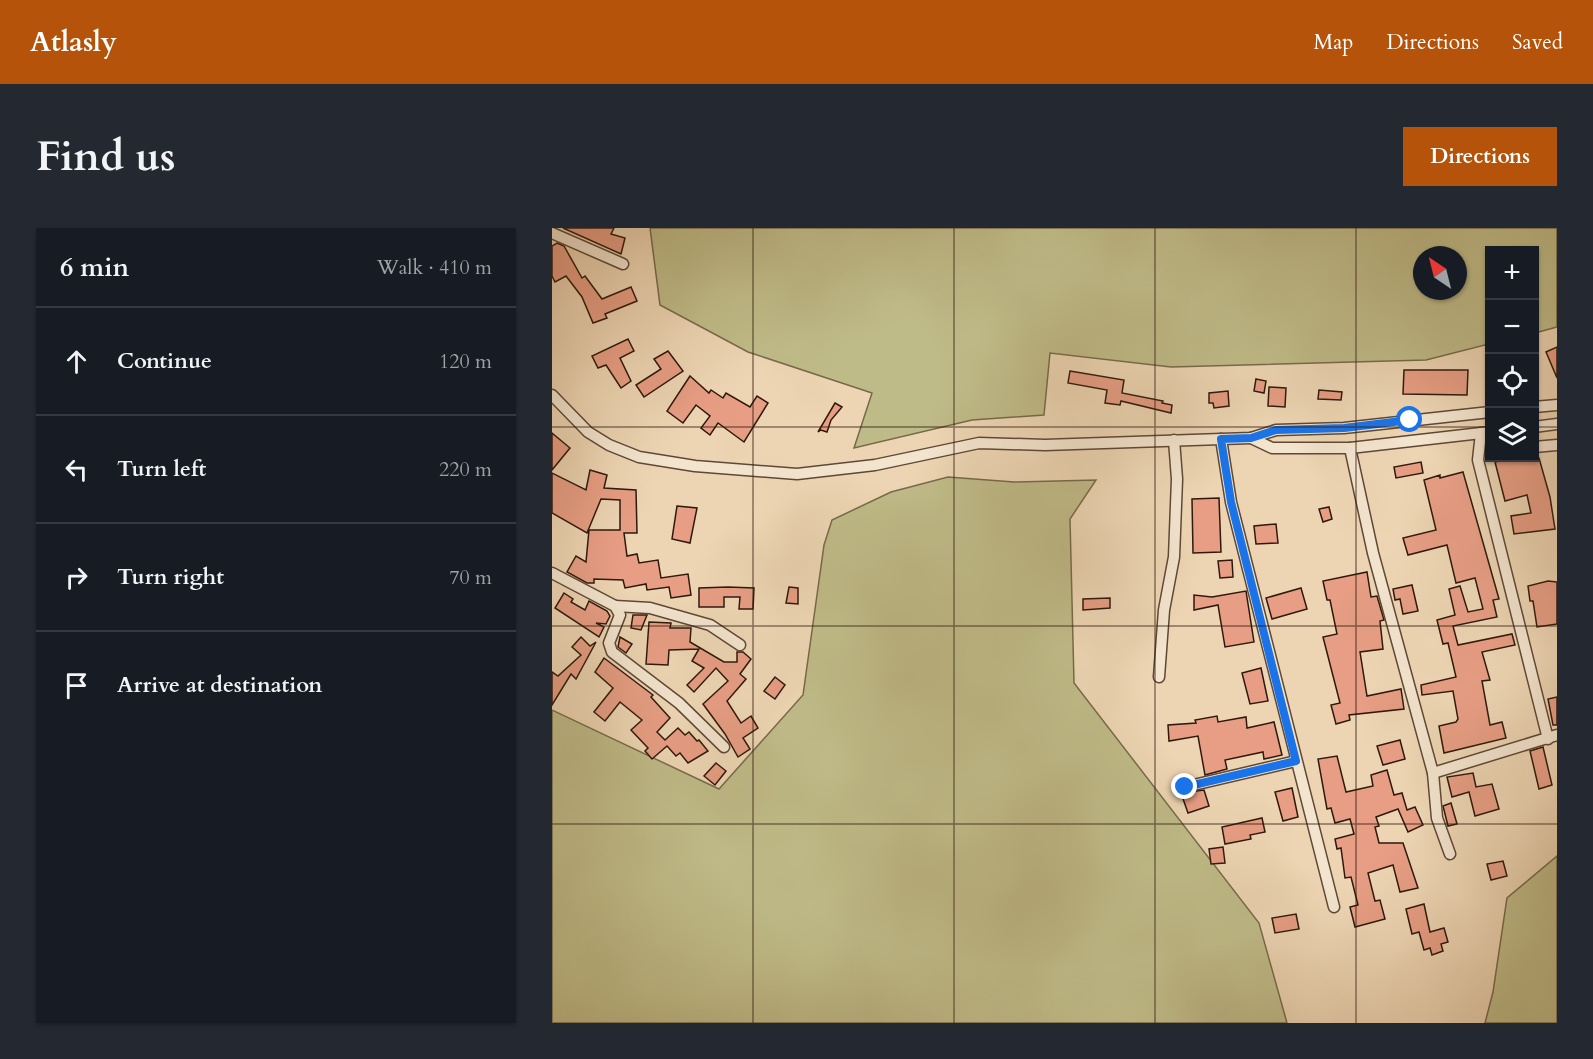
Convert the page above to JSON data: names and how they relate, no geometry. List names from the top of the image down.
{
  "north": "top left",
  "page": {
    "header": "Atlasly",
    "nav": ["Map", "Directions", "Saved"],
    "buttons": "Directions",
    "title": "Find us",
    "heading": ["6 min", "Walk · 410 m"],
    "map_buttons": ["+", "−"],
    "list": [
      ["Continue", "120 m"],
      ["Turn left", "220 m"],
      ["Turn right", "70 m"],
      "Arrive at destination"
    ]
  }
}
